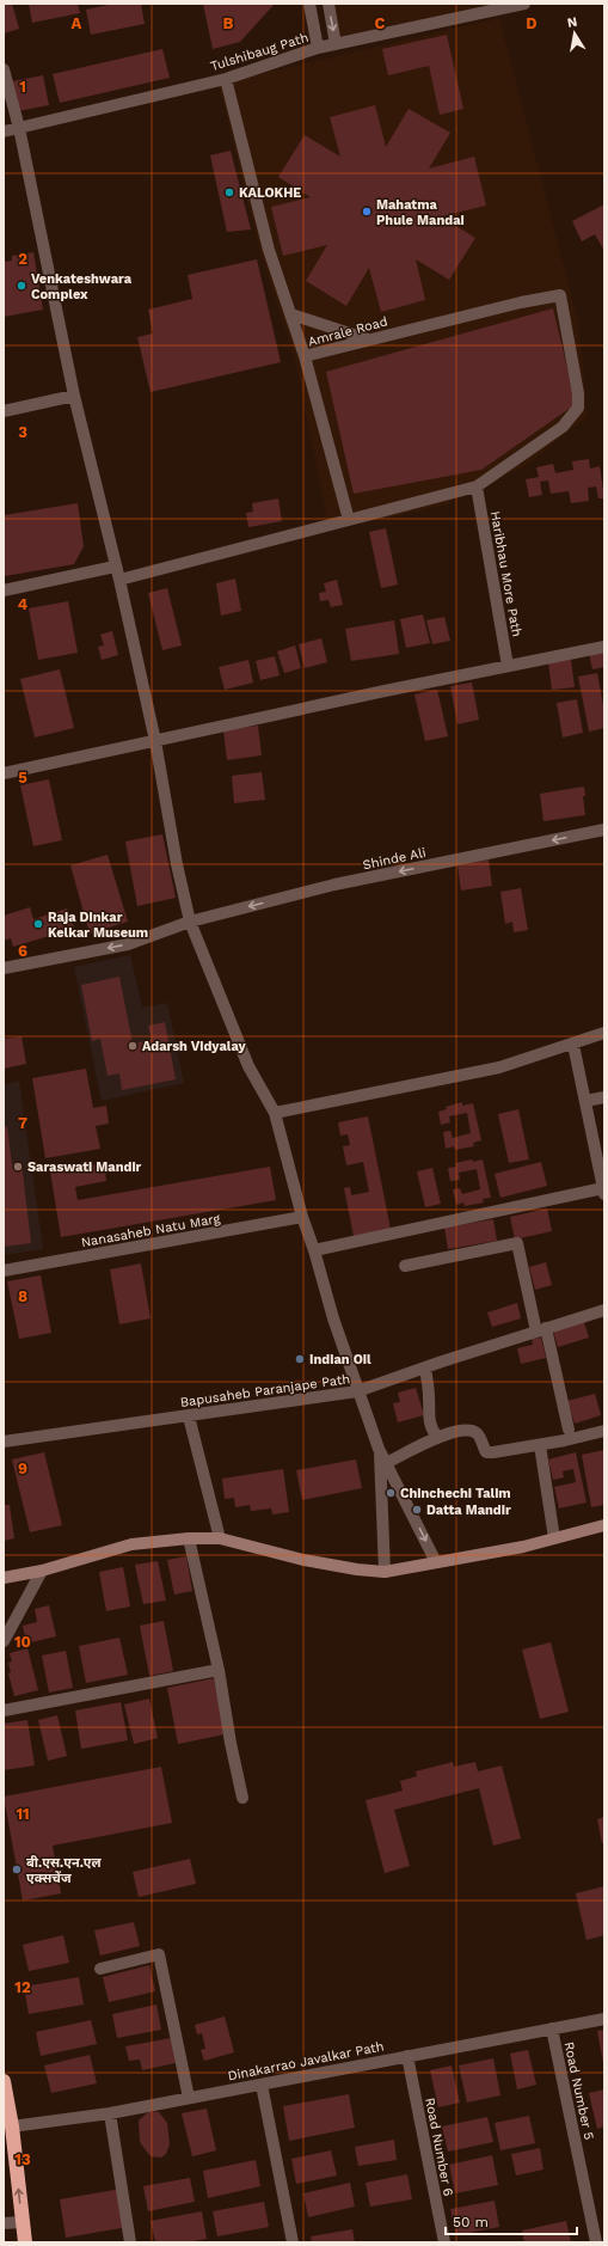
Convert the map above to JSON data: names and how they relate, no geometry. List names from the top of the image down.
{
  "streets": {
    "street": [
      "Tulshibaug Path",
      "Amrale Road",
      "Haribhau More Path",
      "Shinde Ali",
      "Nanasaheb Natu Marg",
      "Bapusaheb Paranjape Path",
      "Dinakarrao Javalkar Path",
      "Road Number 5",
      "Road Number 6"
    ]
  },
  "crossings": [
    ["Amrale Road", "Haribhau More Path"],
    ["Dinakarrao Javalkar Path", "Road Number 5"],
    ["Dinakarrao Javalkar Path", "Road Number 6"]
  ],
  "one_way": ["Shinde Ali"],
  "places": [
    "KALOKHE",
    "Mahatma Phule Mandai",
    "Venkateshwara Complex",
    "Raja Dinkar Kelkar Museum",
    "Adarsh Vidyalay",
    "Saraswati Mandir",
    "Indian Oil",
    "Chinchechi Talim",
    "Datta Mandir",
    "बी.एस.एन.एल एक्सचेंज"
  ],
  "scale_bar": "50 m",
  "north": "top",
  "grid": {
    "columns": [
      "A",
      "B",
      "C",
      "D"
    ],
    "rows": [
      "1",
      "2",
      "3",
      "4",
      "5",
      "6",
      "7",
      "8",
      "9",
      "10",
      "11",
      "12",
      "13"
    ]
  }
}
